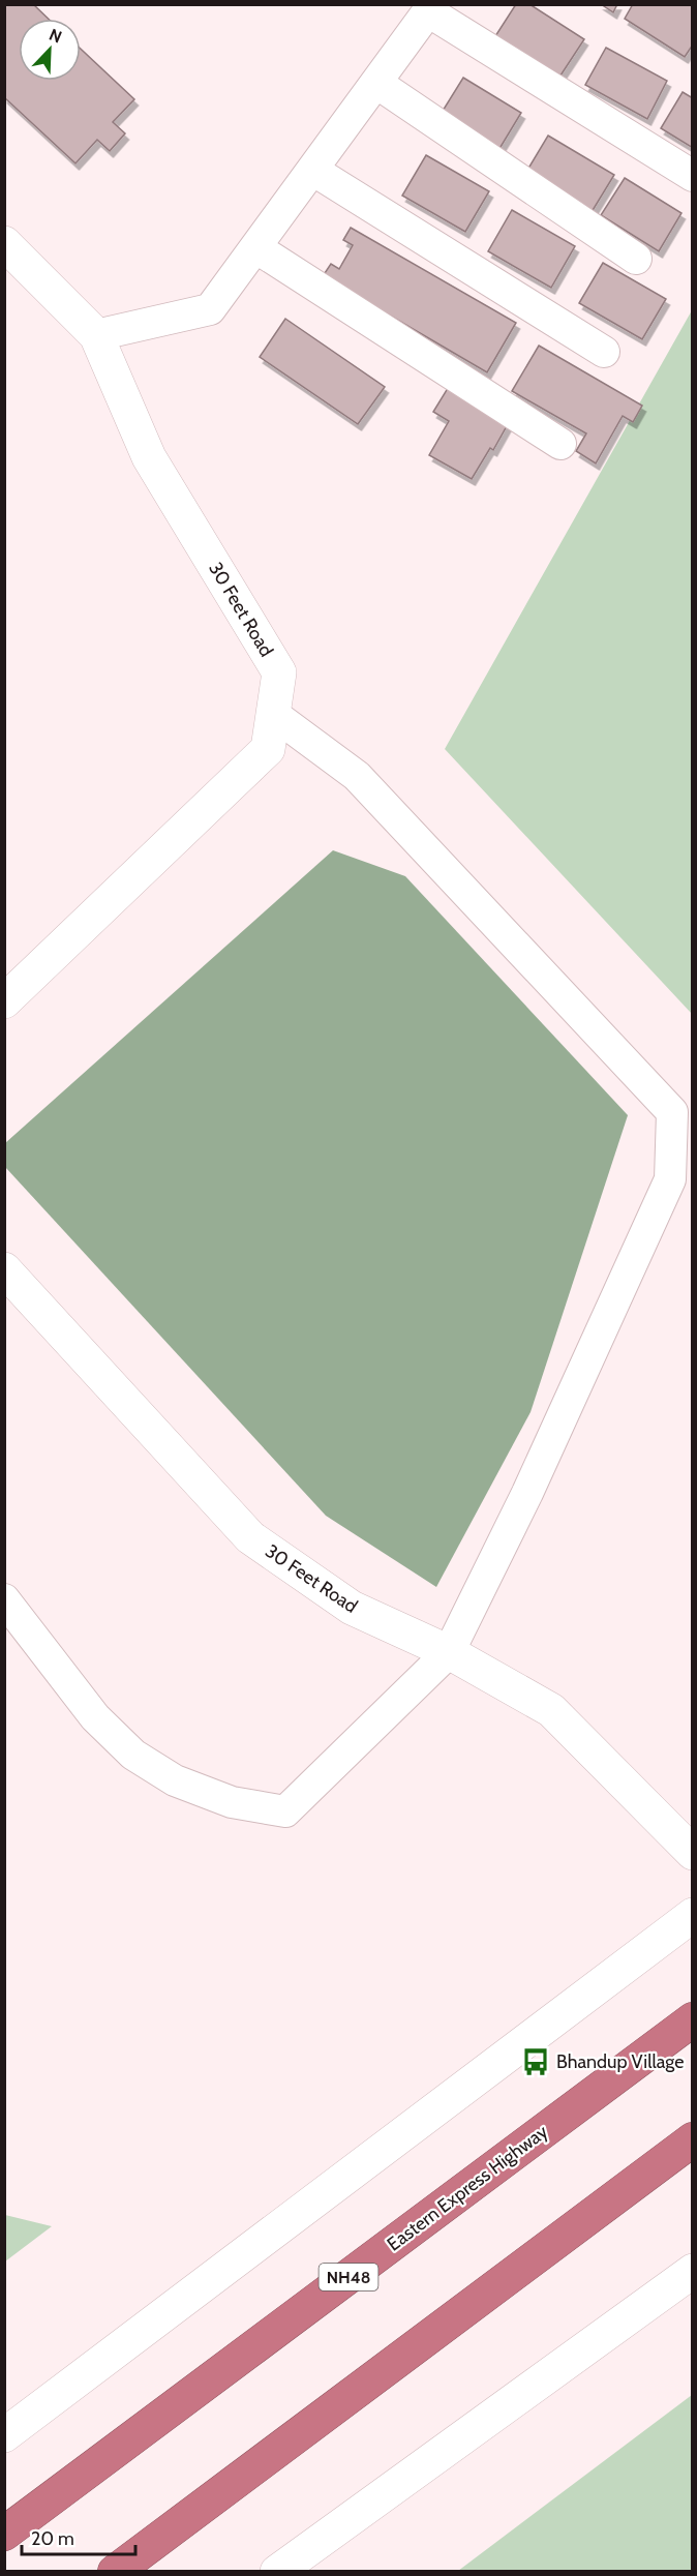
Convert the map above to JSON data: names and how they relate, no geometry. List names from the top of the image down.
{
  "streets": {
    "highway": ["Eastern Express Highway", "NH48"],
    "street": ["30 Feet Road"]
  },
  "places": {
    "bus stop": ["Bhandup Village"]
  },
  "scale_bar": "20 m",
  "north": "top right"
}
